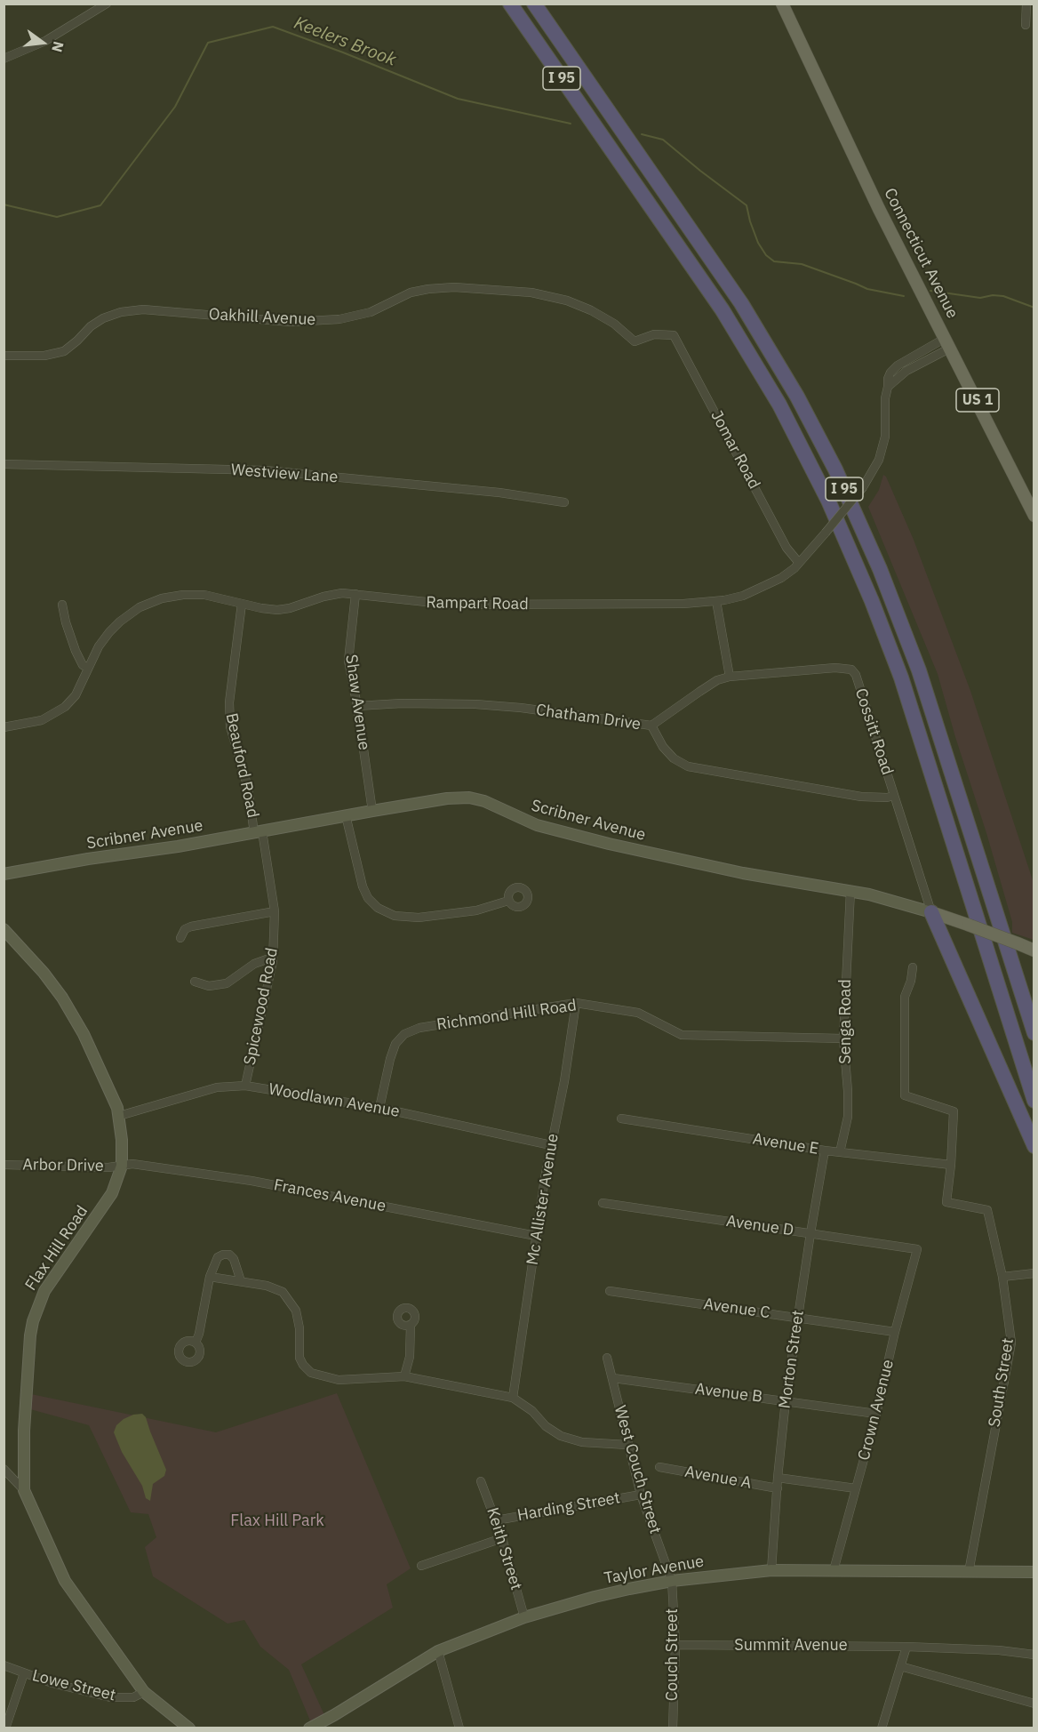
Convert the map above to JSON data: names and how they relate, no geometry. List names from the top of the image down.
{
  "streets": {
    "highway": ["I 95"],
    "main road": ["Connecticut Avenue", "US 1", "Scribner Avenue"],
    "street": [
      "Oakhill Avenue",
      "Jomar Road",
      "Westview Lane",
      "Rampart Road",
      "Shaw Avenue",
      "Chatham Drive",
      "Cossitt Road",
      "Beauford Road",
      "Spicewood Road",
      "Richmond Hill Road",
      "Senga Road",
      "Woodlawn Avenue",
      "Avenue E",
      "Arbor Drive",
      "Frances Avenue",
      "Mc Allister Avenue",
      "Avenue D",
      "Flax Hill Road",
      "Avenue C",
      "Morton Street",
      "South Street",
      "Avenue B",
      "Crown Avenue",
      "West Couch Street",
      "Avenue A",
      "Harding Street",
      "Keith Street",
      "Taylor Avenue",
      "Summit Avenue",
      "Couch Street",
      "Lowe Street"
    ]
  },
  "crossings": [
    ["Connecticut Avenue", "Rampart Road"],
    ["Oakhill Avenue", "Jomar Road"],
    ["Jomar Road", "Rampart Road"],
    ["Rampart Road", "Shaw Avenue"],
    ["Rampart Road", "Beauford Road"],
    ["Shaw Avenue", "Chatham Drive"],
    ["Shaw Avenue", "Scribner Avenue"],
    ["Chatham Drive", "Cossitt Road"],
    ["Cossitt Road", "Scribner Avenue"],
    ["Beauford Road", "Scribner Avenue"],
    ["Beauford Road", "Spicewood Road"],
    ["Scribner Avenue", "Spicewood Road"],
    ["Scribner Avenue", "Senga Road"],
    ["Spicewood Road", "Woodlawn Avenue"],
    ["Richmond Hill Road", "Senga Road"],
    ["Richmond Hill Road", "Woodlawn Avenue"],
    ["Richmond Hill Road", "Mc Allister Avenue"],
    ["Senga Road", "Avenue E"],
    ["Woodlawn Avenue", "Mc Allister Avenue"],
    ["Woodlawn Avenue", "Flax Hill Road"],
    ["Avenue E", "Morton Street"],
    ["Avenue E", "South Street"],
    ["Arbor Drive", "Frances Avenue"],
    ["Arbor Drive", "Flax Hill Road"],
    ["Frances Avenue", "Mc Allister Avenue"],
    ["Frances Avenue", "Flax Hill Road"],
    ["Avenue D", "Morton Street"],
    ["Avenue D", "Crown Avenue"],
    ["Flax Hill Road", "Lowe Street"],
    ["Avenue C", "Morton Street"],
    ["Avenue C", "Crown Avenue"],
    ["Morton Street", "Avenue B"],
    ["Morton Street", "Avenue A"],
    ["Morton Street", "Taylor Avenue"],
    ["South Street", "Taylor Avenue"],
    ["Avenue B", "Crown Avenue"],
    ["Avenue B", "West Couch Street"],
    ["Crown Avenue", "Taylor Avenue"],
    ["West Couch Street", "Harding Street"],
    ["West Couch Street", "Taylor Avenue"],
    ["West Couch Street", "Couch Street"],
    ["Harding Street", "Keith Street"],
    ["Keith Street", "Taylor Avenue"],
    ["Taylor Avenue", "Couch Street"],
    ["Summit Avenue", "Couch Street"]
  ],
  "water": ["Keelers Brook"],
  "parks": ["Flax Hill Park"],
  "north": "right"
}
